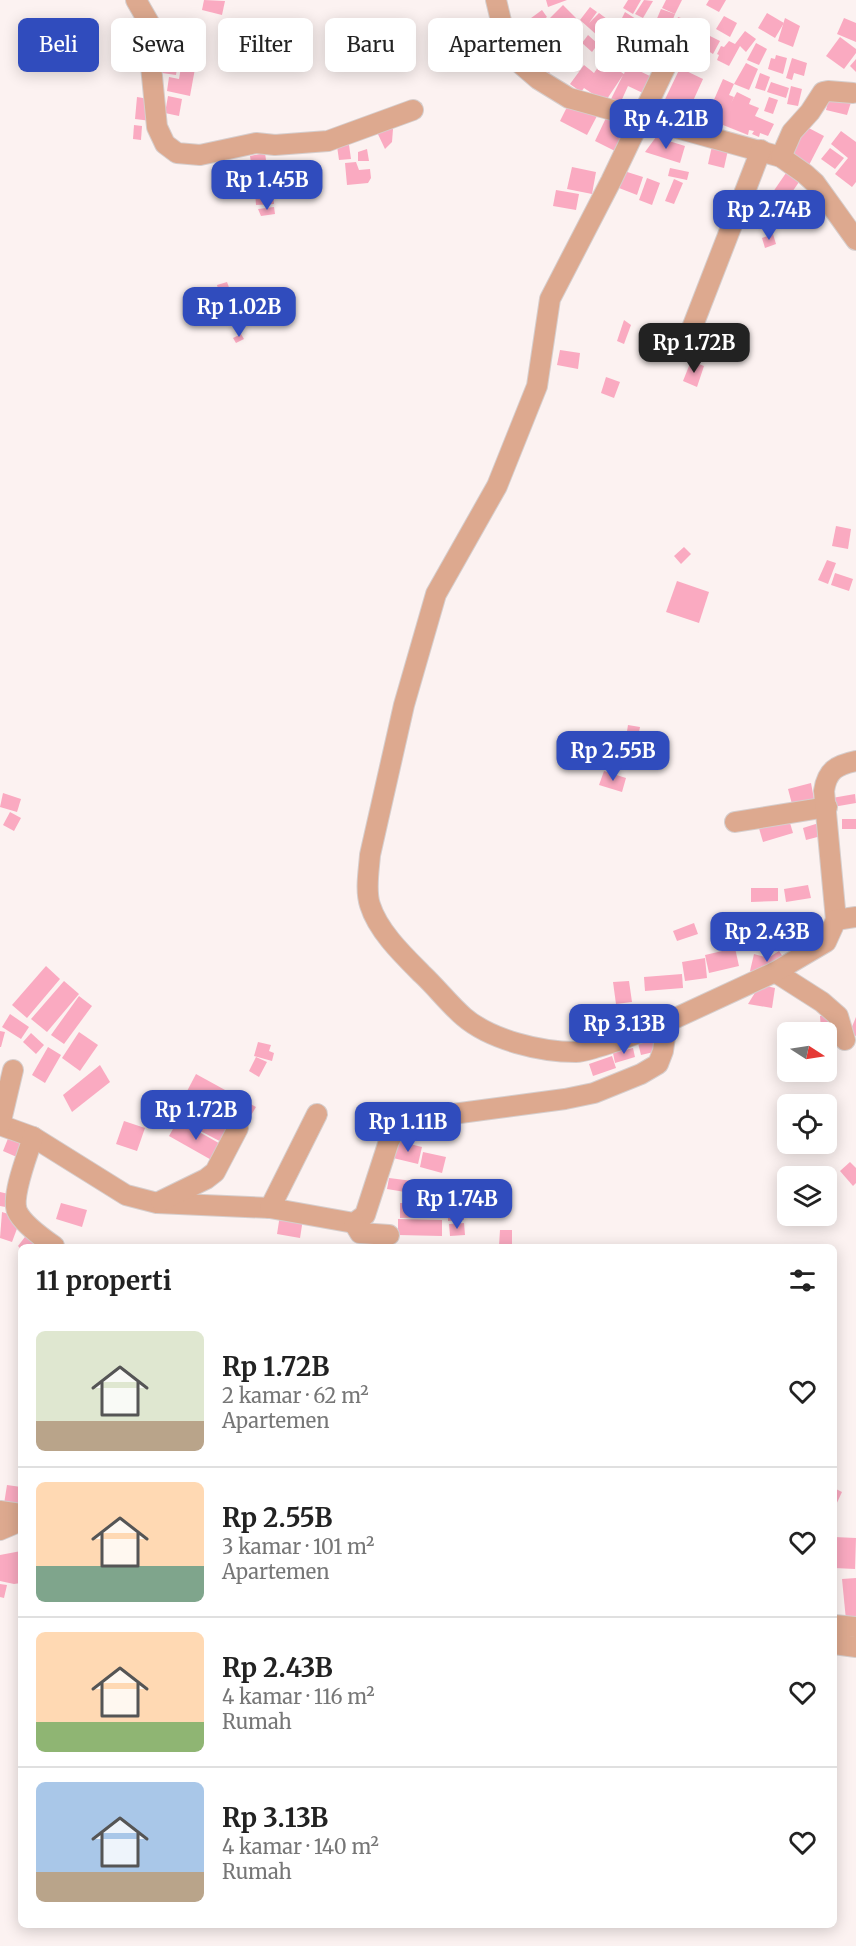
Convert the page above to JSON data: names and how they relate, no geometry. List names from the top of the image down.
{
  "north": "right",
  "page": {
    "chip": [
      "Beli",
      "Sewa",
      "Filter",
      "Baru",
      "Apartemen",
      "Rumah"
    ],
    "price": [
      "Rp 4.21B",
      "Rp 1.45B",
      "Rp 2.74B",
      "Rp 1.02B",
      "Rp 1.72B",
      "Rp 2.55B",
      "Rp 2.43B",
      "Rp 3.13B",
      "Rp 1.72B",
      "Rp 1.11B",
      "Rp 1.74B"
    ],
    "heading": "11 properti",
    "list": [
      {
        "name": "Rp 1.72B",
        "note": "2 kamar · 62 m² · Apartemen"
      },
      {
        "name": "Rp 2.55B",
        "note": "3 kamar · 101 m² · Apartemen"
      },
      {
        "name": "Rp 2.43B",
        "note": "4 kamar · 116 m² · Rumah"
      },
      {
        "name": "Rp 3.13B",
        "note": "4 kamar · 140 m² · Rumah"
      }
    ]
  }
}
